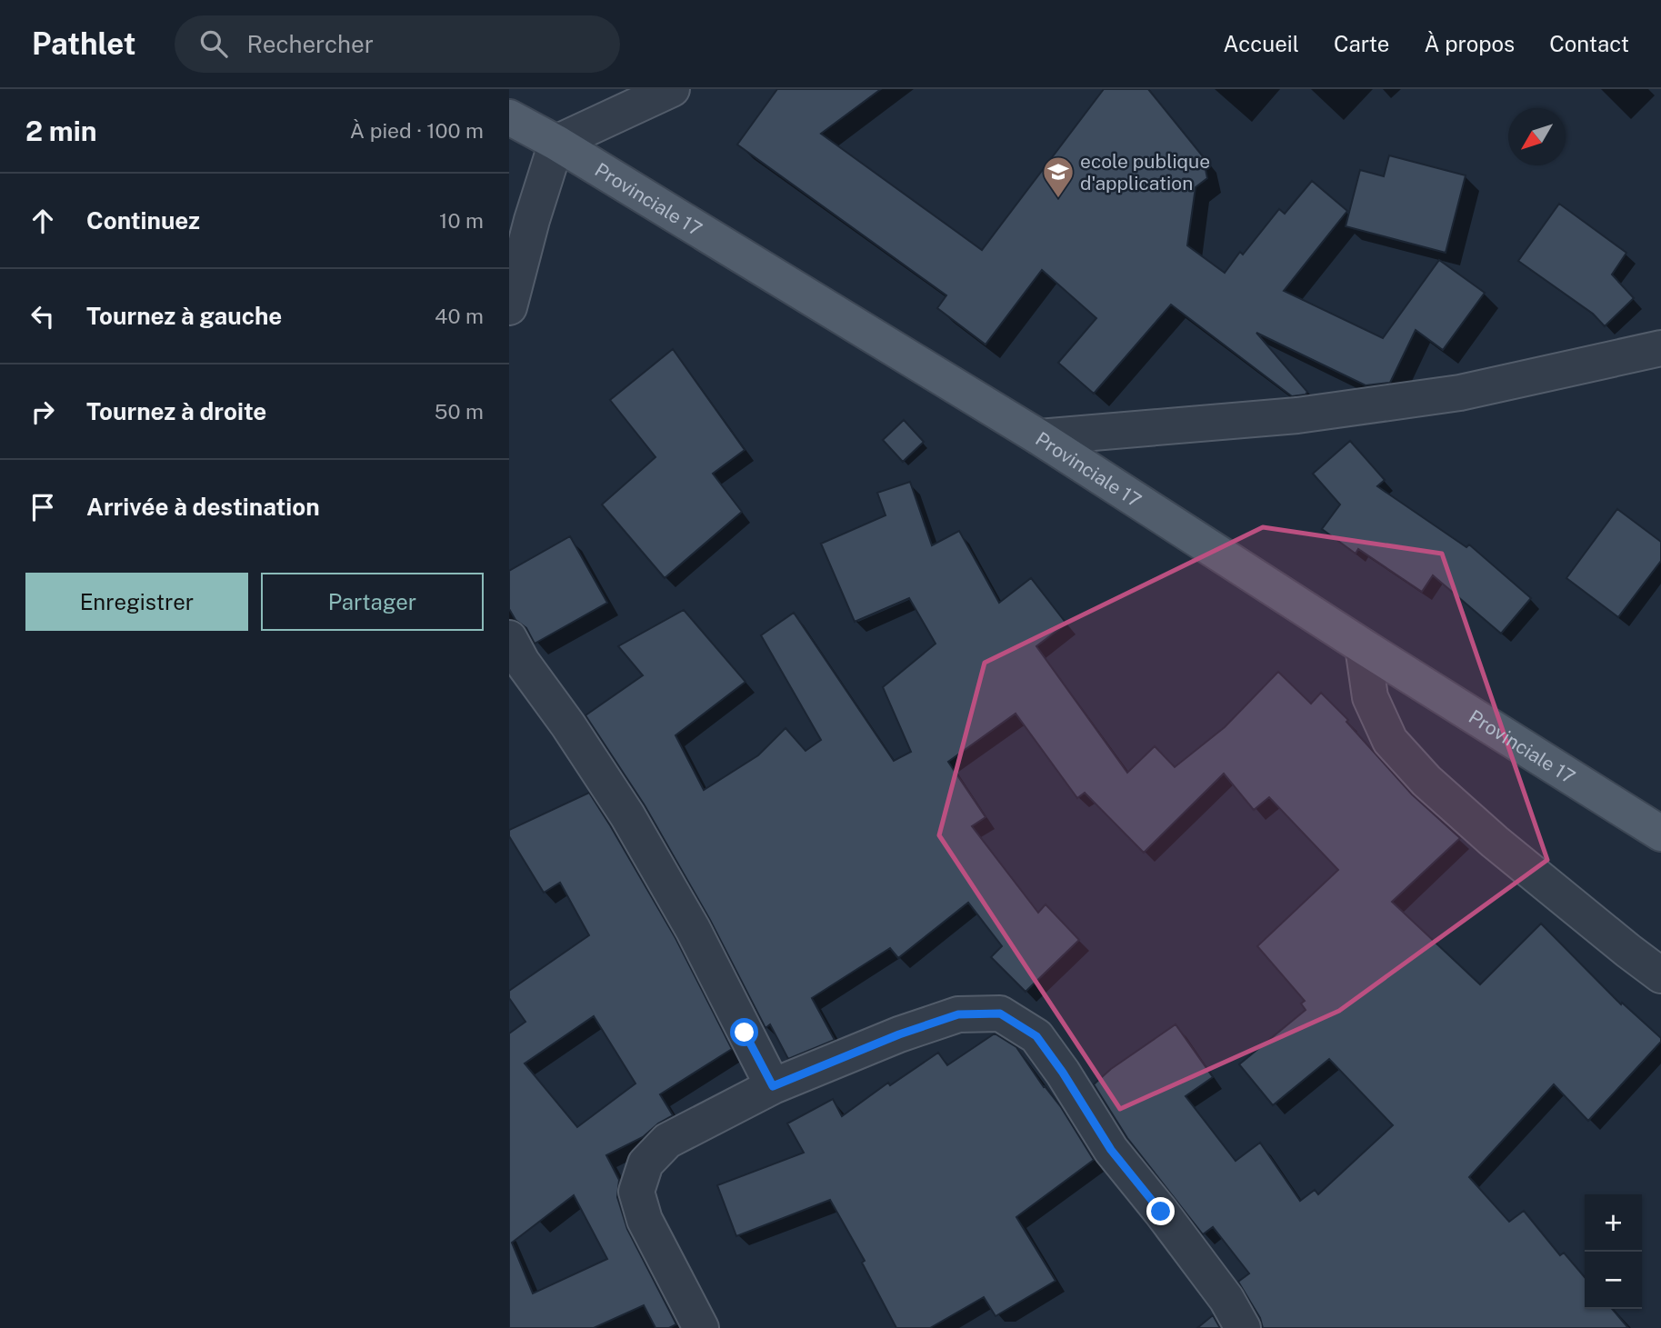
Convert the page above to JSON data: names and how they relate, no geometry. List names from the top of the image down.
{
  "streets": {
    "main road": ["Provinciale 17"]
  },
  "places": {
    "school or university": ["ecole publique d'application"]
  },
  "north": "bottom left",
  "page": {
    "header": "Pathlet",
    "search": "Rechercher",
    "nav": [
      "Accueil",
      "Carte",
      "À propos",
      "Contact"
    ],
    "heading": ["2 min", "À pied · 100 m"],
    "list": [
      ["Continuez", "10 m"],
      ["Tournez à gauche", "40 m"],
      ["Tournez à droite", "50 m"],
      "Arrivée à destination"
    ],
    "buttons": ["Enregistrer", "Partager"],
    "map_buttons": ["+", "−"]
  }
}
